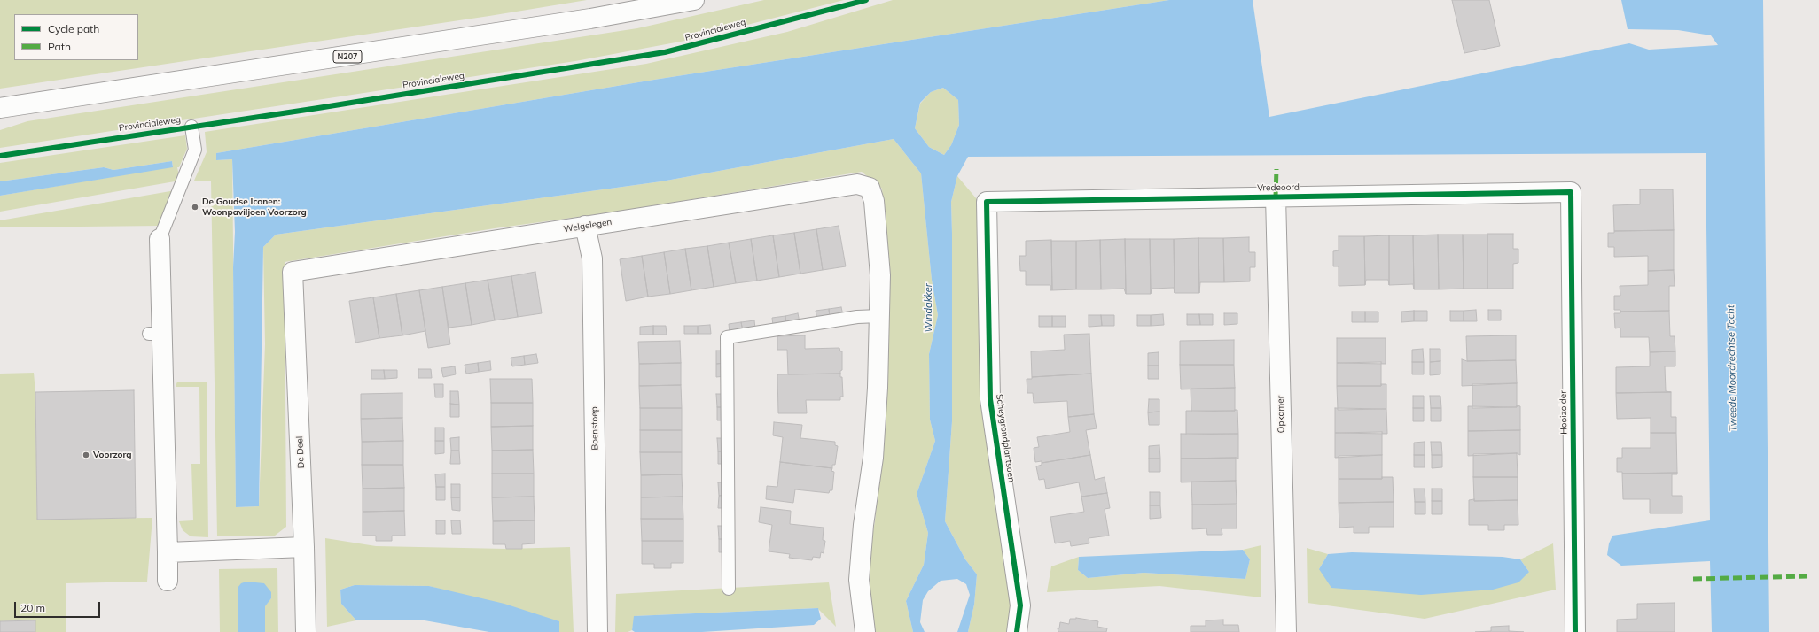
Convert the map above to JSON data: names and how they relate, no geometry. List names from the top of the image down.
{
  "streets": {
    "street": [
      "N207",
      "Vredeoord",
      "Welgelegen",
      "Hooizolder",
      "Opkamer",
      "Boenstoep",
      "Scheygrondplantsoen",
      "De Deel"
    ],
    "cycle path": ["Provincialeweg"]
  },
  "crossings": [
    ["Vredeoord", "Hooizolder"],
    ["Vredeoord", "Opkamer"],
    ["Vredeoord", "Scheygrondplantsoen"],
    ["Welgelegen", "Boenstoep"],
    ["Welgelegen", "De Deel"]
  ],
  "water": ["Windakker", "Tweede Moordrechtse Tocht"],
  "places": ["De Goudse Iconen: Woonpaviljoen Voorzorg", "Voorzorg"],
  "legend": ["Cycle path", "Path"],
  "scale_bar": "20 m"
}
